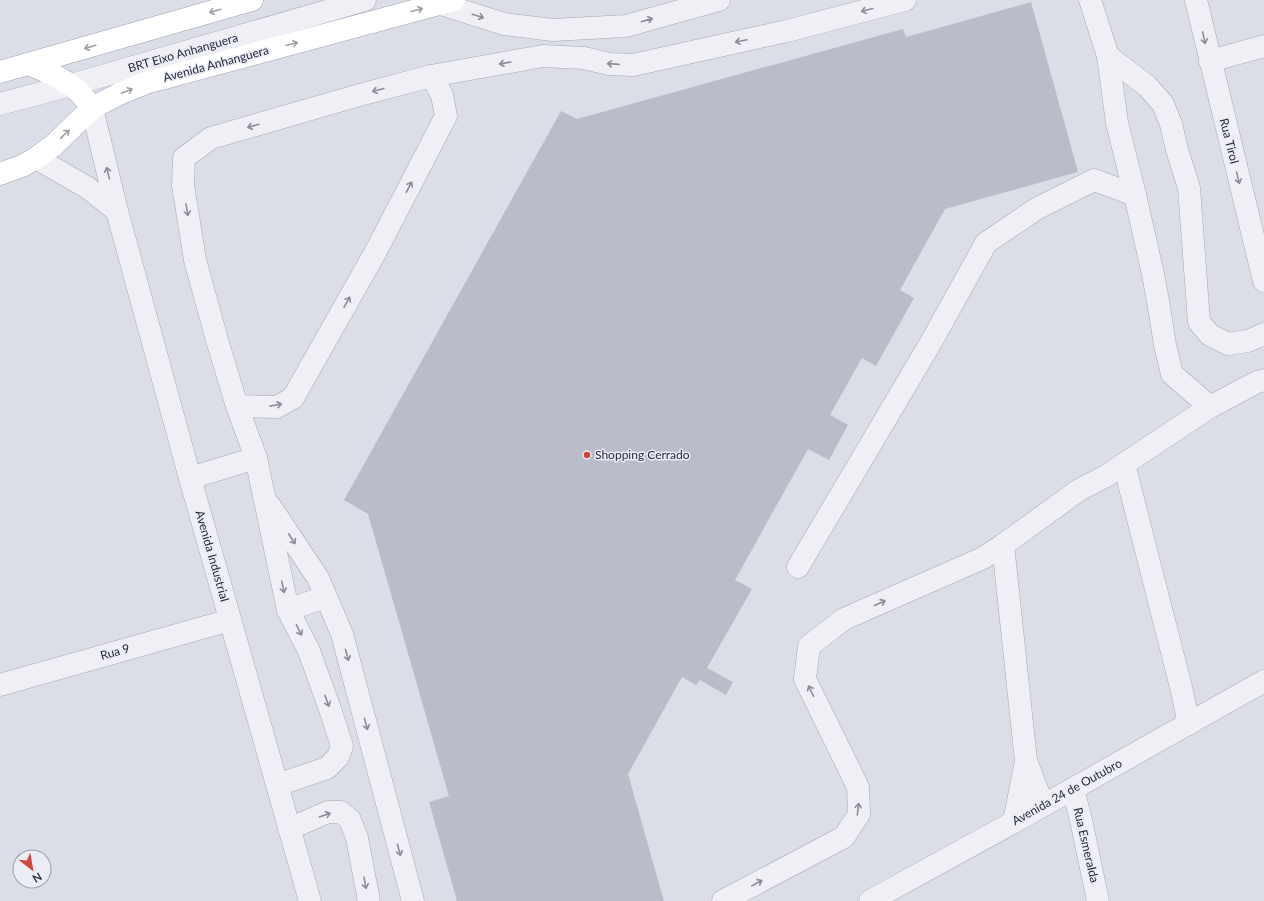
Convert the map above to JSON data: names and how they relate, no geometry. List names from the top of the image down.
{
  "streets": {
    "main road": ["Avenida Anhanguera"],
    "street": [
      "BRT Eixo Anhanguera",
      "Rua Tirol",
      "Avenida Industrial",
      "Rua 9",
      "Avenida 24 de Outubro",
      "Rua Esmeralda"
    ]
  },
  "crossings": [
    ["Avenida Anhanguera", "Avenida Industrial"],
    ["Avenida Industrial", "Rua 9"],
    ["Avenida 24 de Outubro", "Rua Esmeralda"]
  ],
  "places": ["Shopping Cerrado"],
  "north": "bottom right"
}
